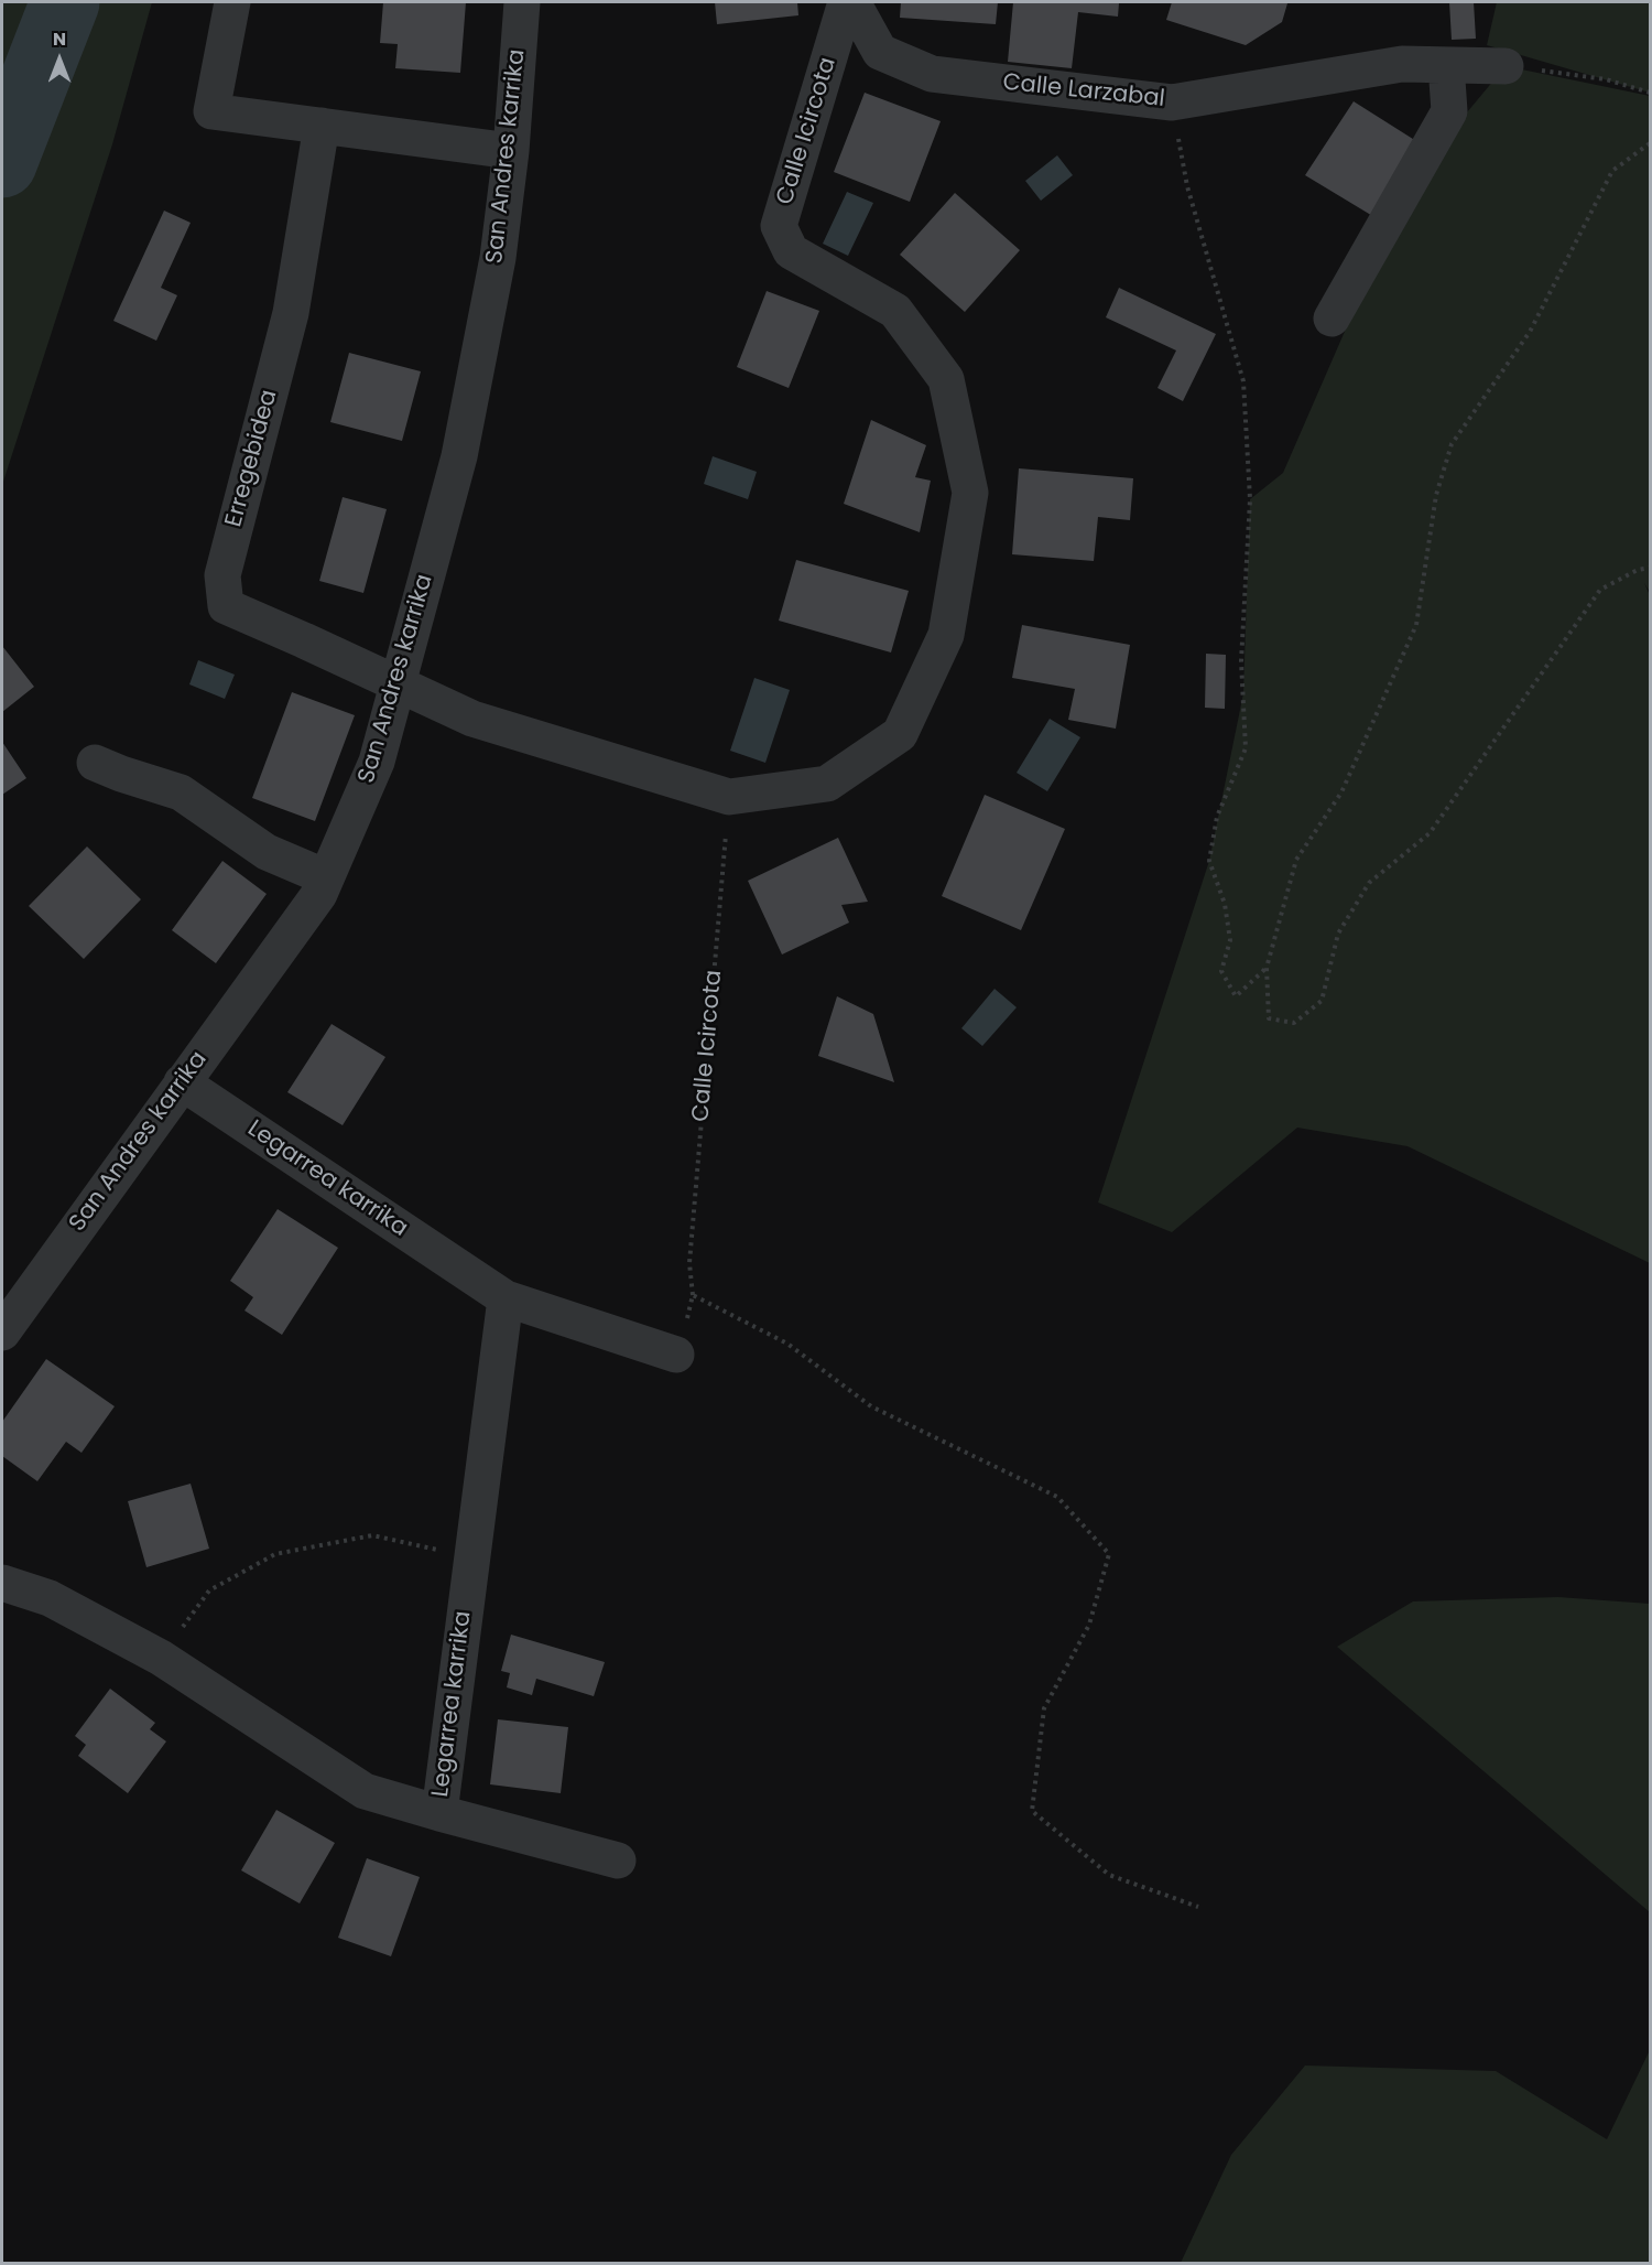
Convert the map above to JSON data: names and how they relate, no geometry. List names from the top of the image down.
{
  "streets": {
    "street": [
      "Calle Larzabal",
      "Calle Icircota",
      "San Andres karrika",
      "Erregebidea",
      "Legarrea karrika"
    ]
  },
  "crossings": [
    ["Calle Icircota", "San Andres karrika"],
    ["Calle Icircota", "Erregebidea"],
    ["San Andres karrika", "Erregebidea"],
    ["San Andres karrika", "Legarrea karrika"]
  ],
  "north": "top"
}
